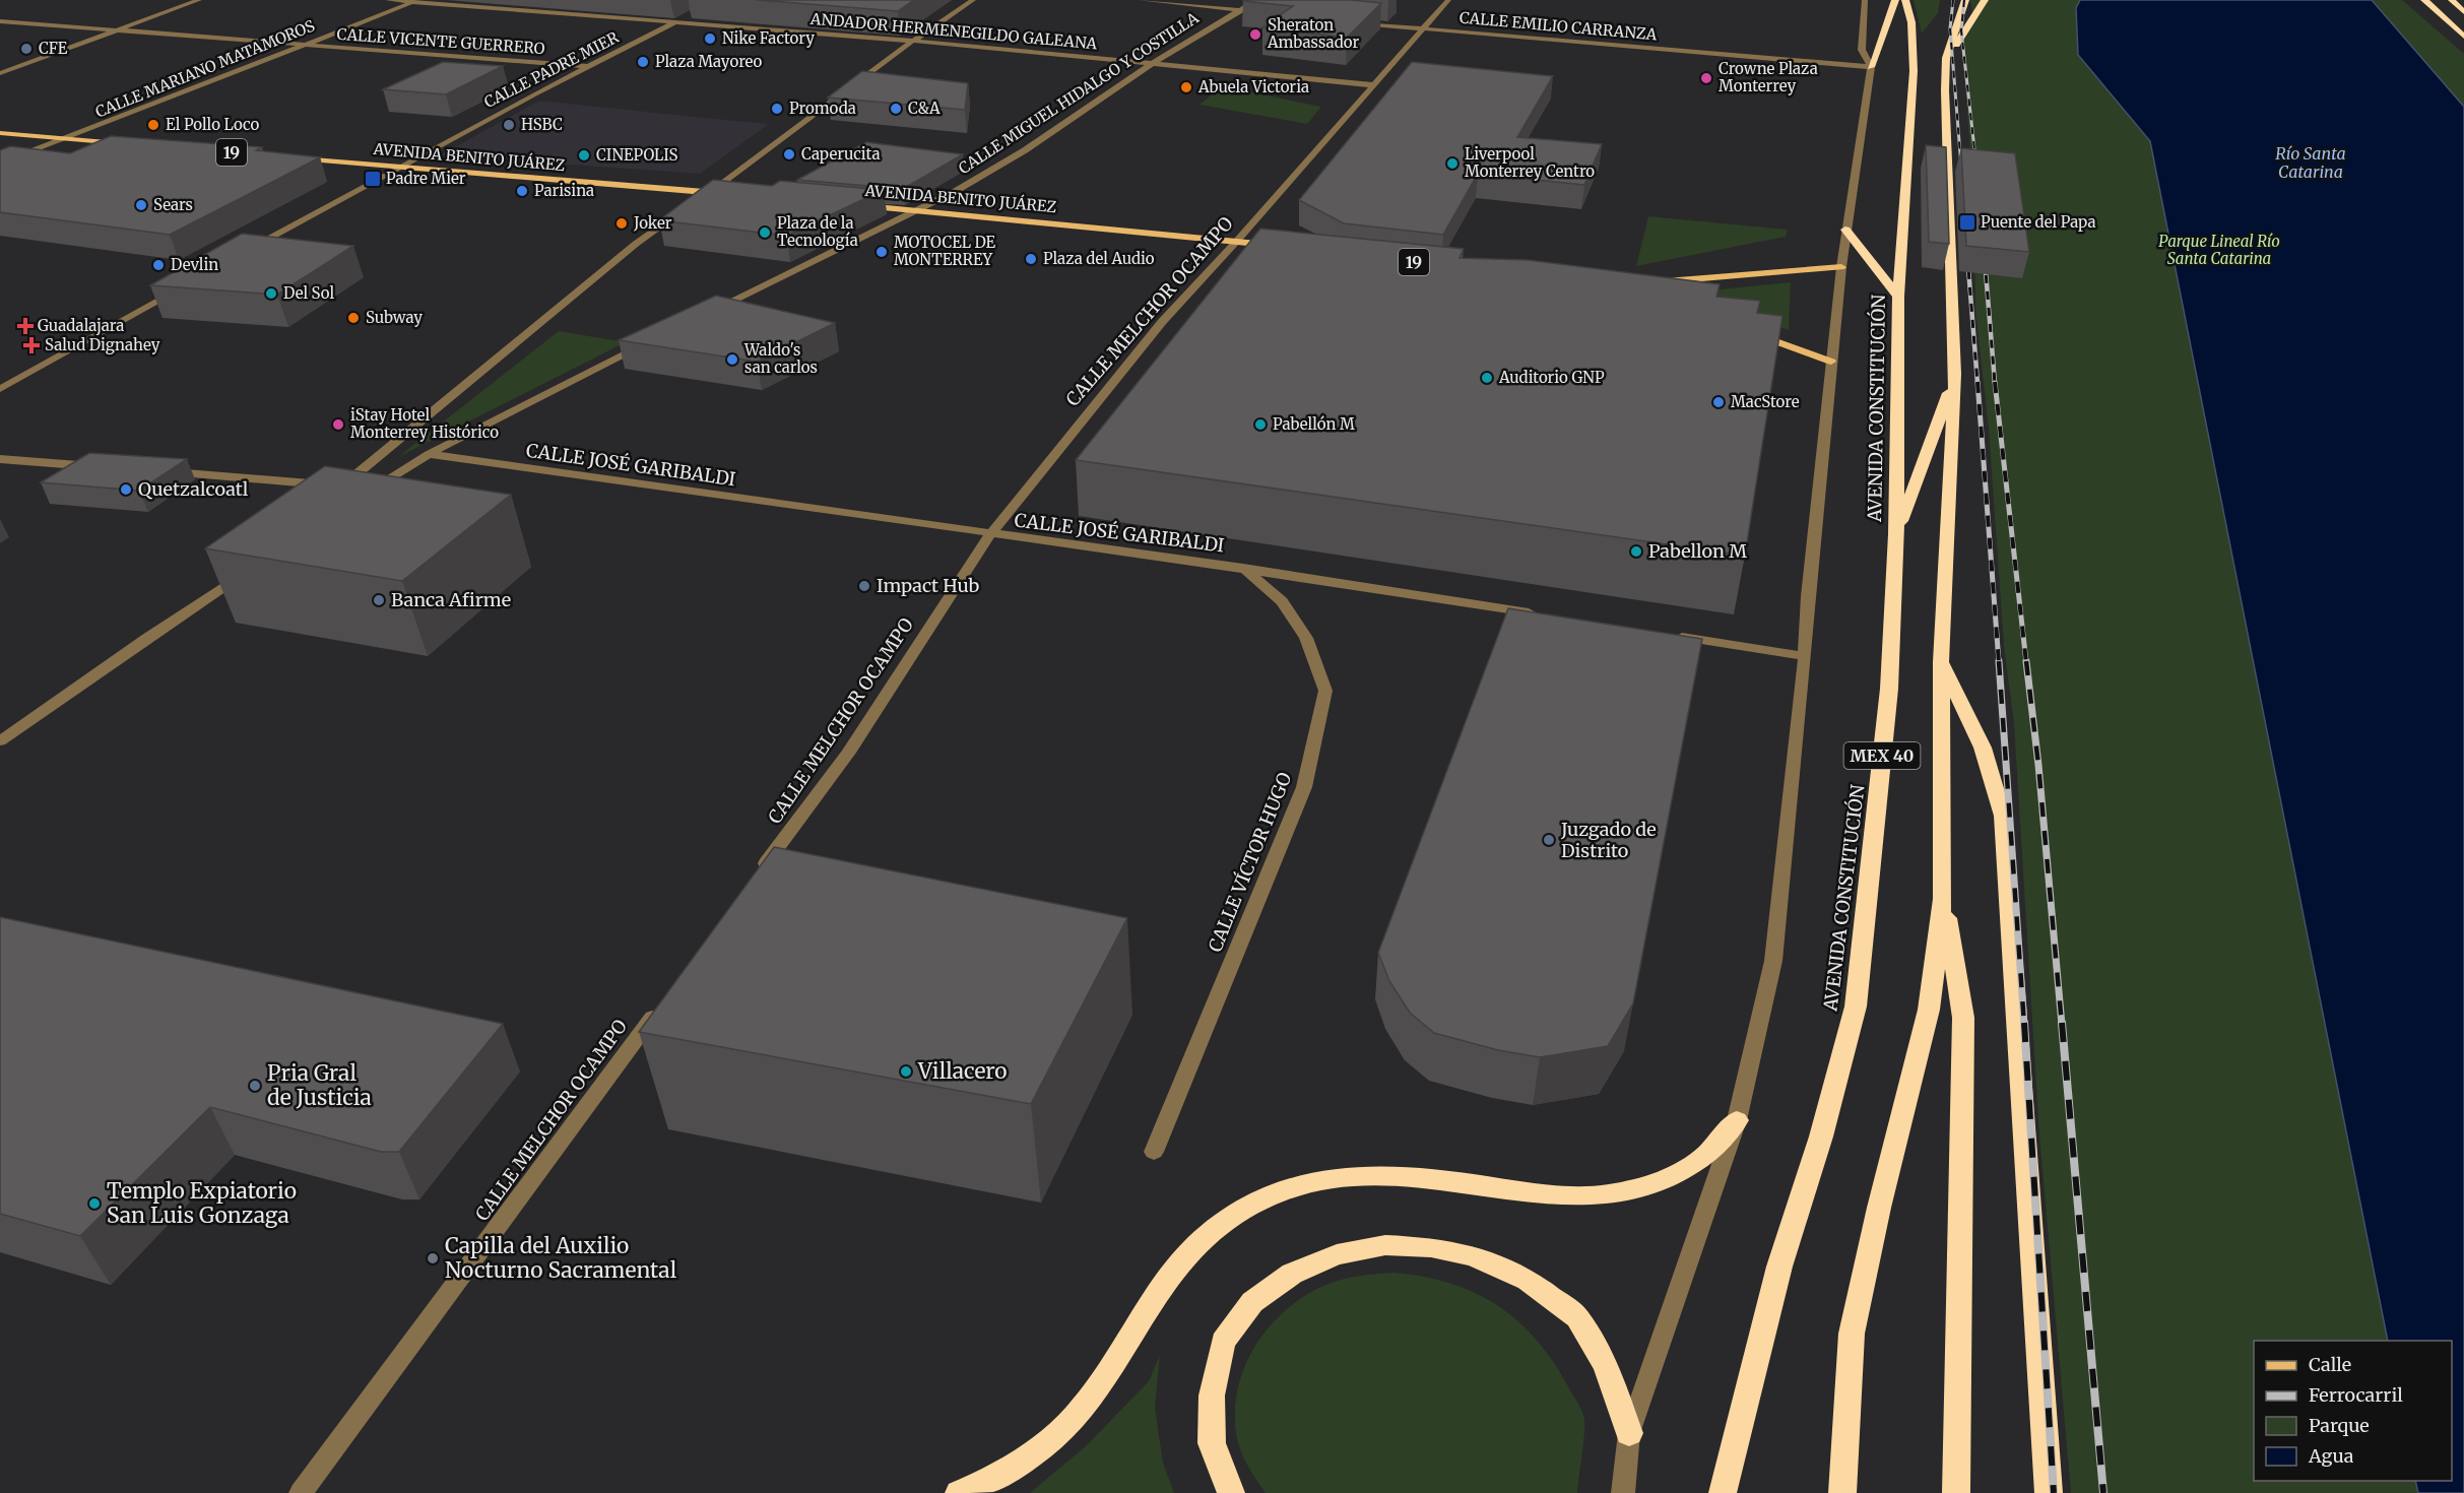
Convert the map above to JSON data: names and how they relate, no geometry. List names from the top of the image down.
{
  "streets": {
    "highway": ["AVENIDA CONSTITUCIÓN", "MEX 40"],
    "main road": ["AVENIDA BENITO JUÁREZ"],
    "street": [
      "CALLE EMILIO CARRANZA",
      "ANDADOR HERMENEGILDO GALEANA",
      "CALLE VICENTE GUERRERO",
      "CALLE MARIANO MATAMOROS",
      "CALLE PADRE MIER",
      "CALLE MIGUEL HIDALGO Y COSTILLA",
      "CALLE MELCHOR OCAMPO",
      "CALLE JOSÉ GARIBALDI",
      "CALLE VÍCTOR HUGO"
    ]
  },
  "crossings": [
    ["CALLE EMILIO CARRANZA", "CALLE MELCHOR OCAMPO"],
    ["ANDADOR HERMENEGILDO GALEANA", "CALLE MARIANO MATAMOROS"],
    ["ANDADOR HERMENEGILDO GALEANA", "CALLE PADRE MIER"],
    ["ANDADOR HERMENEGILDO GALEANA", "CALLE MIGUEL HIDALGO Y COSTILLA"],
    ["ANDADOR HERMENEGILDO GALEANA", "CALLE MELCHOR OCAMPO"],
    ["CALLE VICENTE GUERRERO", "CALLE MARIANO MATAMOROS"],
    ["CALLE VICENTE GUERRERO", "CALLE PADRE MIER"],
    ["CALLE PADRE MIER", "AVENIDA BENITO JUÁREZ"],
    ["CALLE MIGUEL HIDALGO Y COSTILLA", "AVENIDA BENITO JUÁREZ"],
    ["AVENIDA BENITO JUÁREZ", "CALLE MELCHOR OCAMPO"],
    ["CALLE MELCHOR OCAMPO", "CALLE JOSÉ GARIBALDI"],
    ["CALLE JOSÉ GARIBALDI", "CALLE VÍCTOR HUGO"]
  ],
  "water": ["Río Santa Catarina"],
  "parks": ["Parque Lineal Río Santa Catarina"],
  "places": {
    "other": [
      "Sheraton Ambassador",
      "Nike Factory",
      "CFE",
      "Plaza Mayoreo",
      "Crowne Plaza Monterrey",
      "Abuela Victoria",
      "Promoda",
      "C&A",
      "El Pollo Loco",
      "HSBC",
      "Caperucita",
      "CINEPOLIS",
      "Liverpool Monterrey Centro",
      "Parisina",
      "Sears",
      "Joker",
      "Plaza de la Tecnología",
      "MOTOCEL DE MONTERREY",
      "Plaza del Audio",
      "Devlin",
      "Del Sol",
      "Subway",
      "Waldo's san carlos",
      "Auditorio GNP",
      "MacStore",
      "iStay Hotel Monterrey Histórico",
      "Pabellón M",
      "Quetzalcoatl",
      "Pabellon M",
      "Impact Hub",
      "Banca Afirme",
      "Juzgado de Distrito",
      "Villacero",
      "Pria Gral de Justicia",
      "Templo Expiatorio San Luis Gonzaga",
      "Capilla del Auxilio Nocturno Sacramental"
    ],
    "transit": ["Padre Mier", "Puente del Papa"],
    "health": ["Guadalajara", "Salud Dignahey"]
  },
  "legend": [
    "Calle",
    "Ferrocarril",
    "Parque",
    "Agua"
  ]
}
